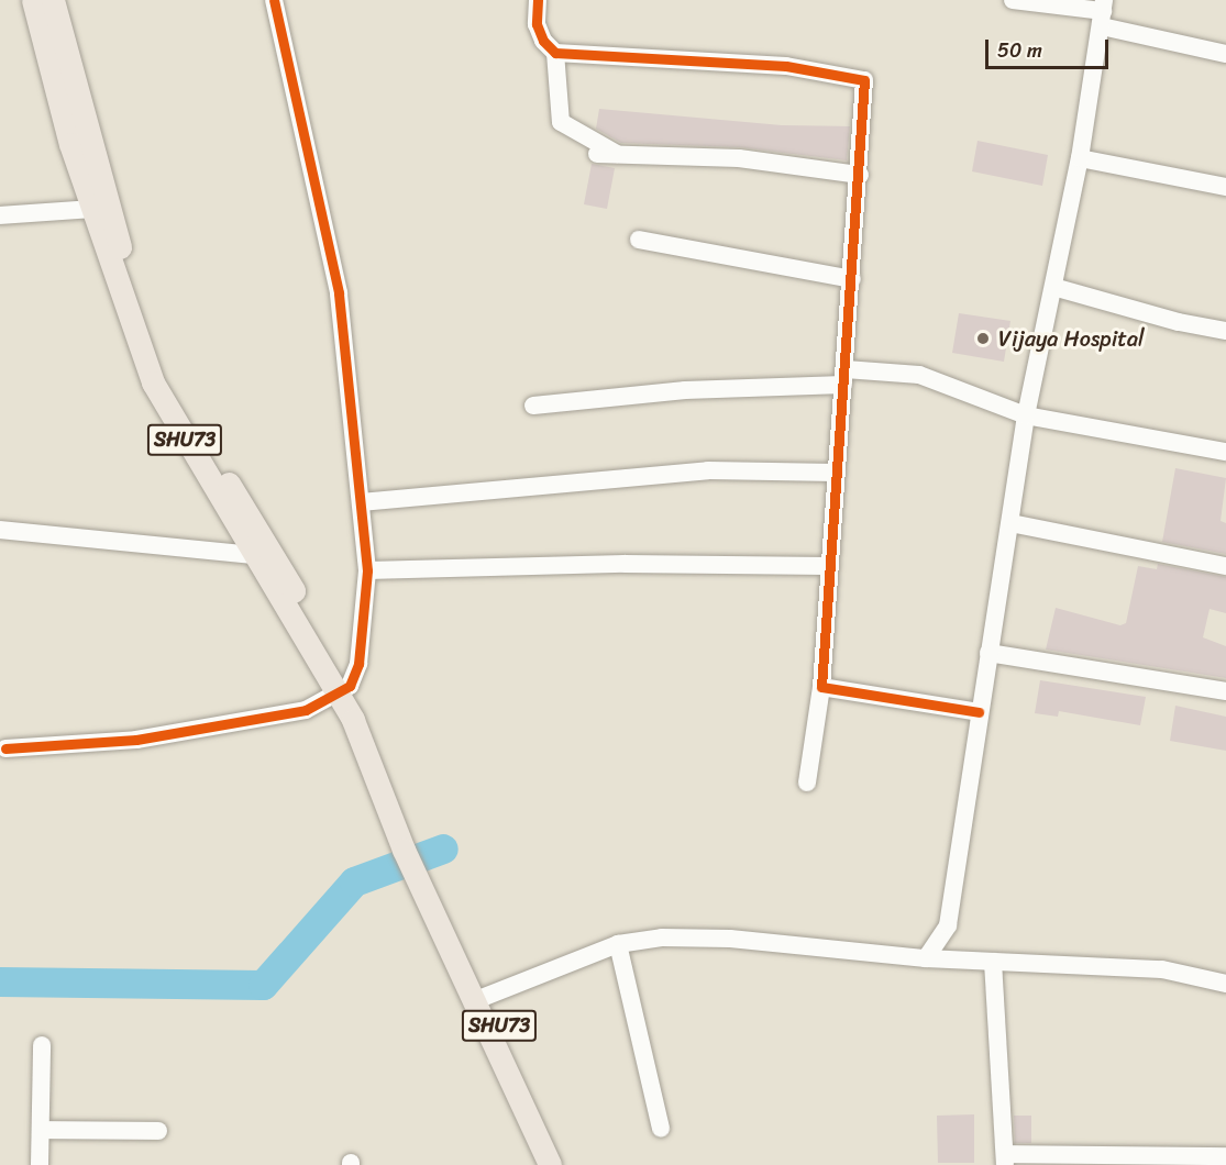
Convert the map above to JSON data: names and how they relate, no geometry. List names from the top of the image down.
{
  "streets": {
    "main road": ["SHU73"]
  },
  "places": ["Vijaya Hospital"],
  "scale_bar": "50 m"
}
